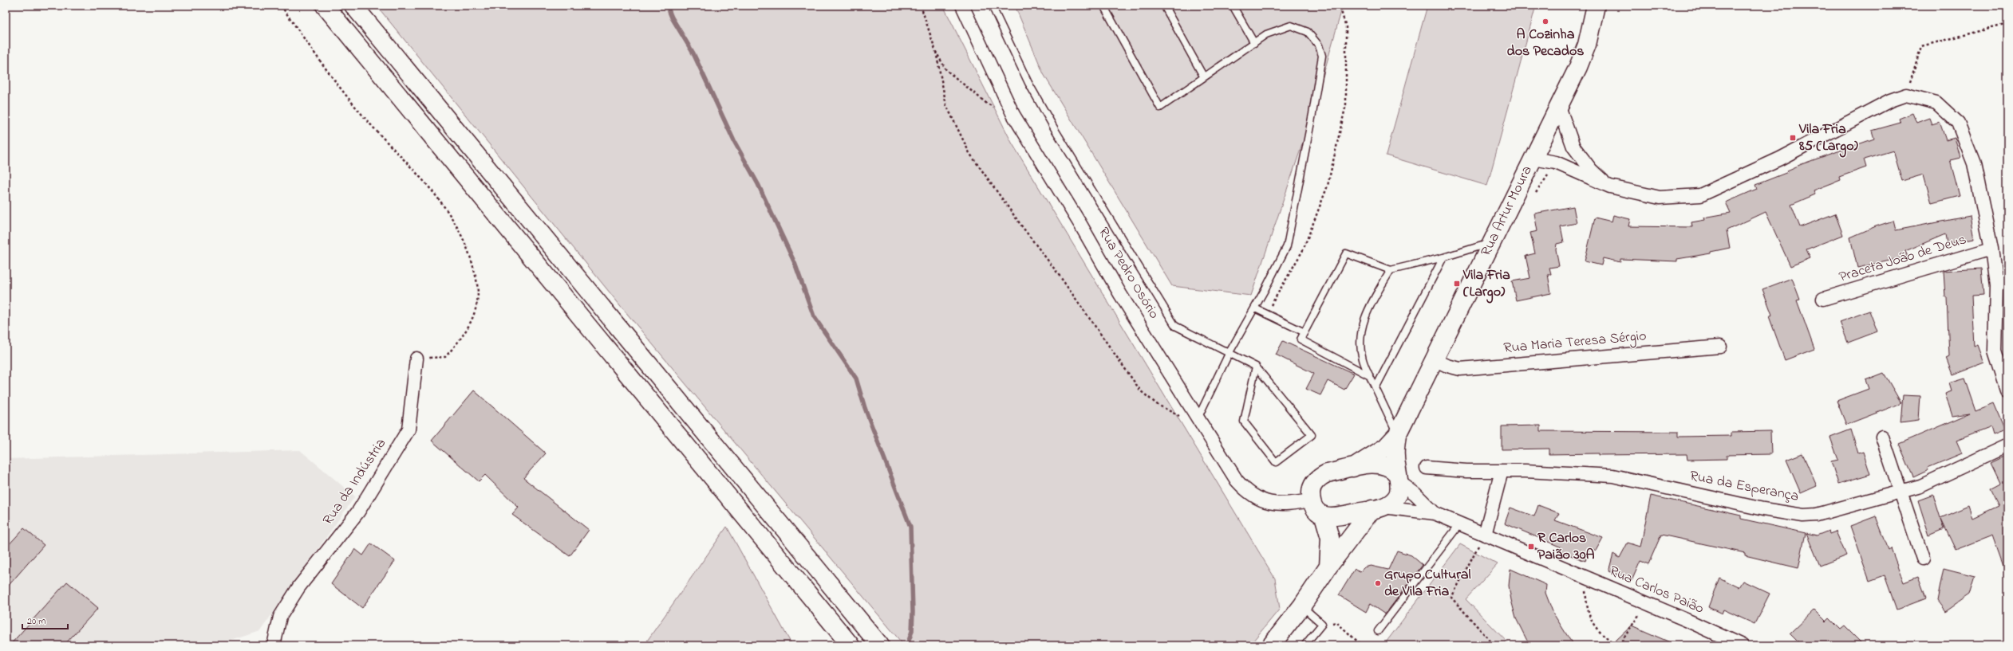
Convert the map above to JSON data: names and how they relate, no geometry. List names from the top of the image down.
{
  "streets": {
    "main road": ["Rua Artur Moura"],
    "street": [
      "Praceta João de Deus",
      "Rua Pedro Osório",
      "Rua Maria Teresa Sérgio",
      "Rua da Indústria",
      "Rua da Esperança",
      "Rua Carlos Paião"
    ]
  },
  "crossings": [
    ["Rua Artur Moura", "Rua Maria Teresa Sérgio"]
  ],
  "places": {
    "other": ["A Cozinha dos Pecados", "Grupo Cultural de Vila Fria"],
    "transit": ["Vila Fria 85 (Largo)", "Vila Fria (Largo)", "R Carlos Paião 30A"]
  },
  "scale_bar": "20 m"
}
